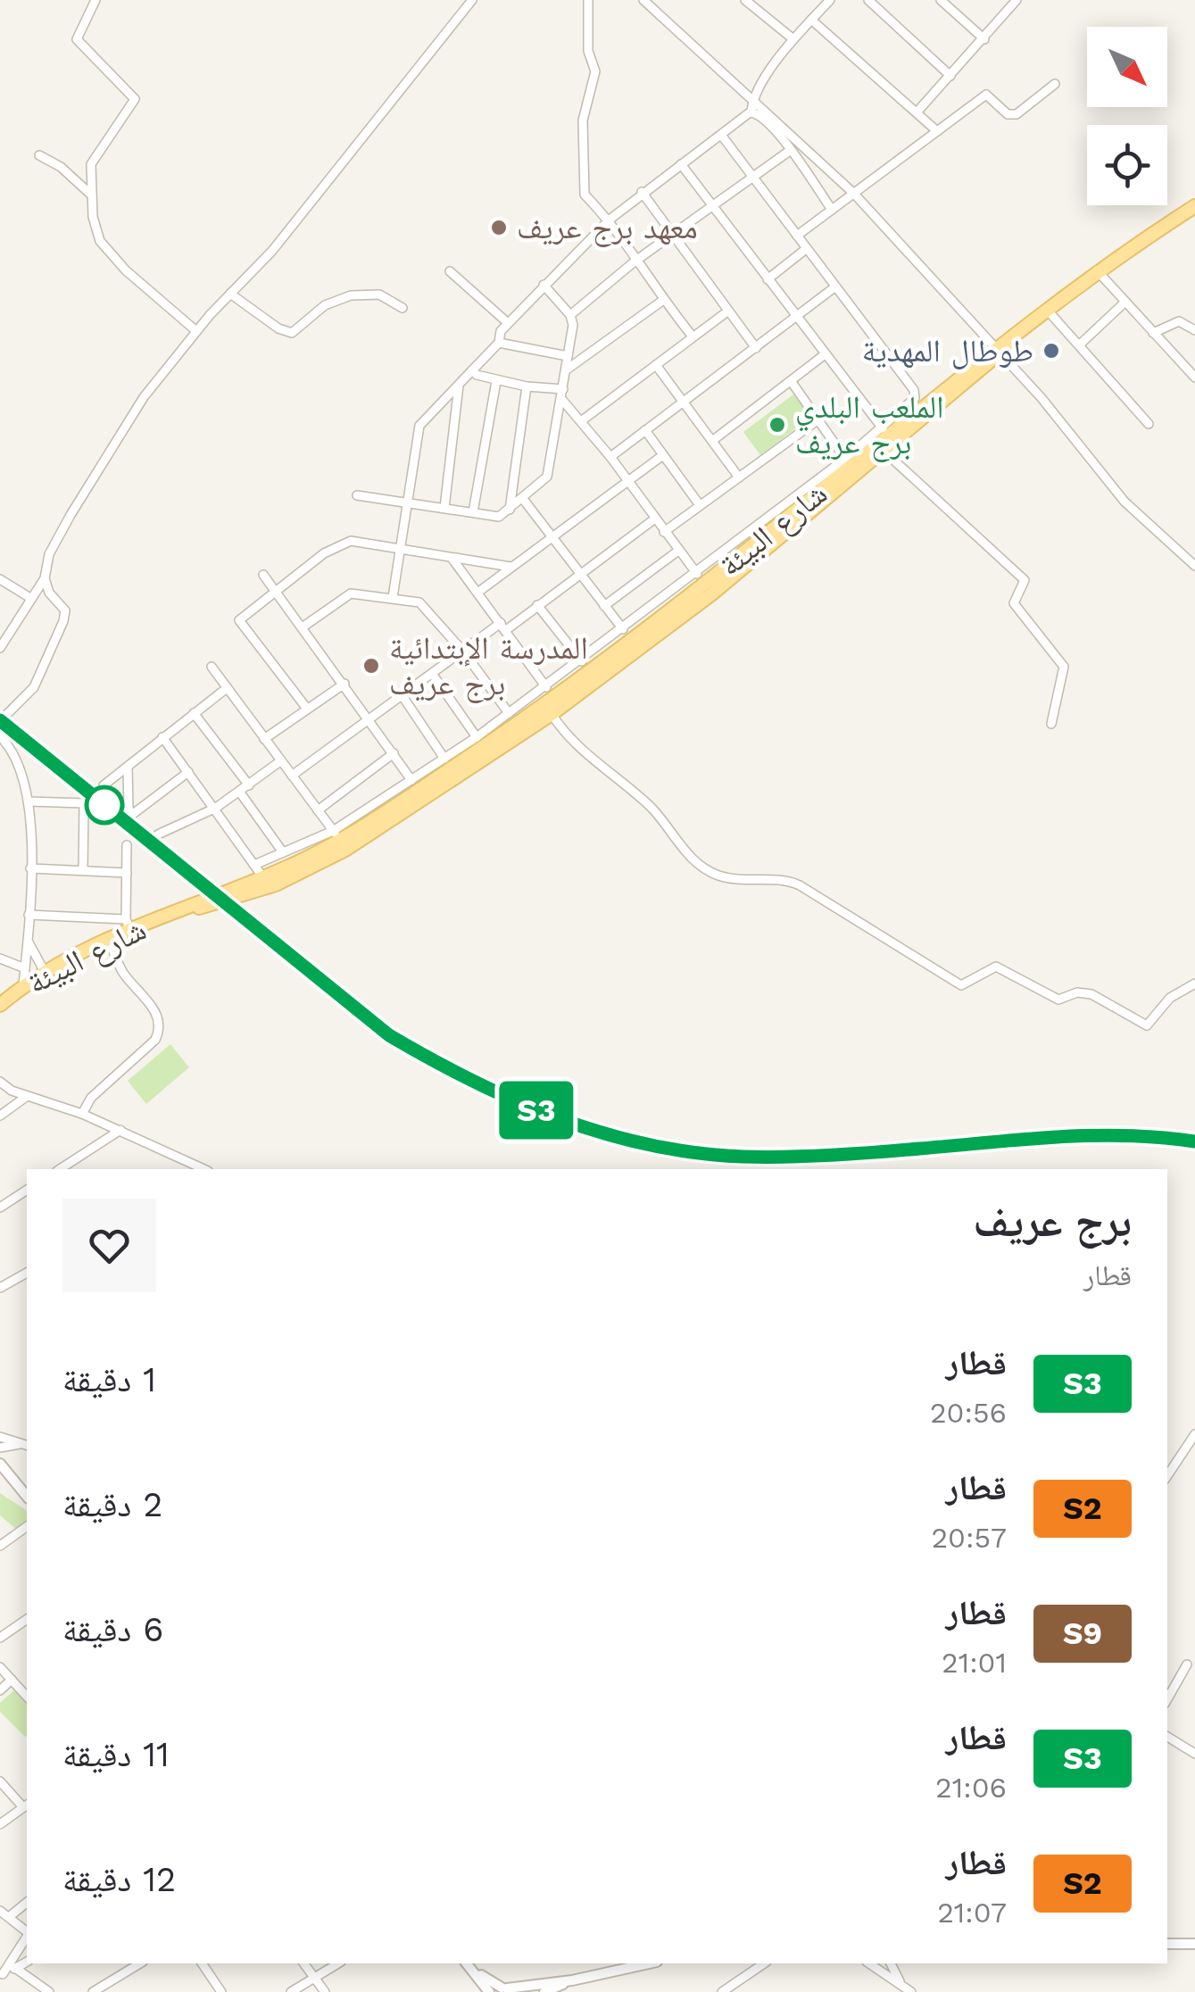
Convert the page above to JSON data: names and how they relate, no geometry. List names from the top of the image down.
{
  "streets": {
    "main road": ["شارع البيئة"]
  },
  "places": [
    "معهد برج عريف",
    "طوطال المهدية",
    "الملعب البلدي برج عريف",
    "المدرسة الإبتدائية برج عريف"
  ],
  "north": "bottom right",
  "page": {
    "on_map": "S3",
    "heading": ["برج عريف", "قطار"],
    "list": [
      {
        "mark": "S3",
        "name": "قطار",
        "note": "20:56",
        "value": "1 دقيقة"
      },
      {
        "mark": "S2",
        "name": "قطار",
        "note": "20:57",
        "value": "2 دقيقة"
      },
      {
        "mark": "S9",
        "name": "قطار",
        "note": "21:01",
        "value": "6 دقيقة"
      },
      {
        "mark": "S3",
        "name": "قطار",
        "note": "21:06",
        "value": "11 دقيقة"
      },
      {
        "mark": "S2",
        "name": "قطار",
        "note": "21:07",
        "value": "12 دقيقة"
      }
    ]
  }
}
